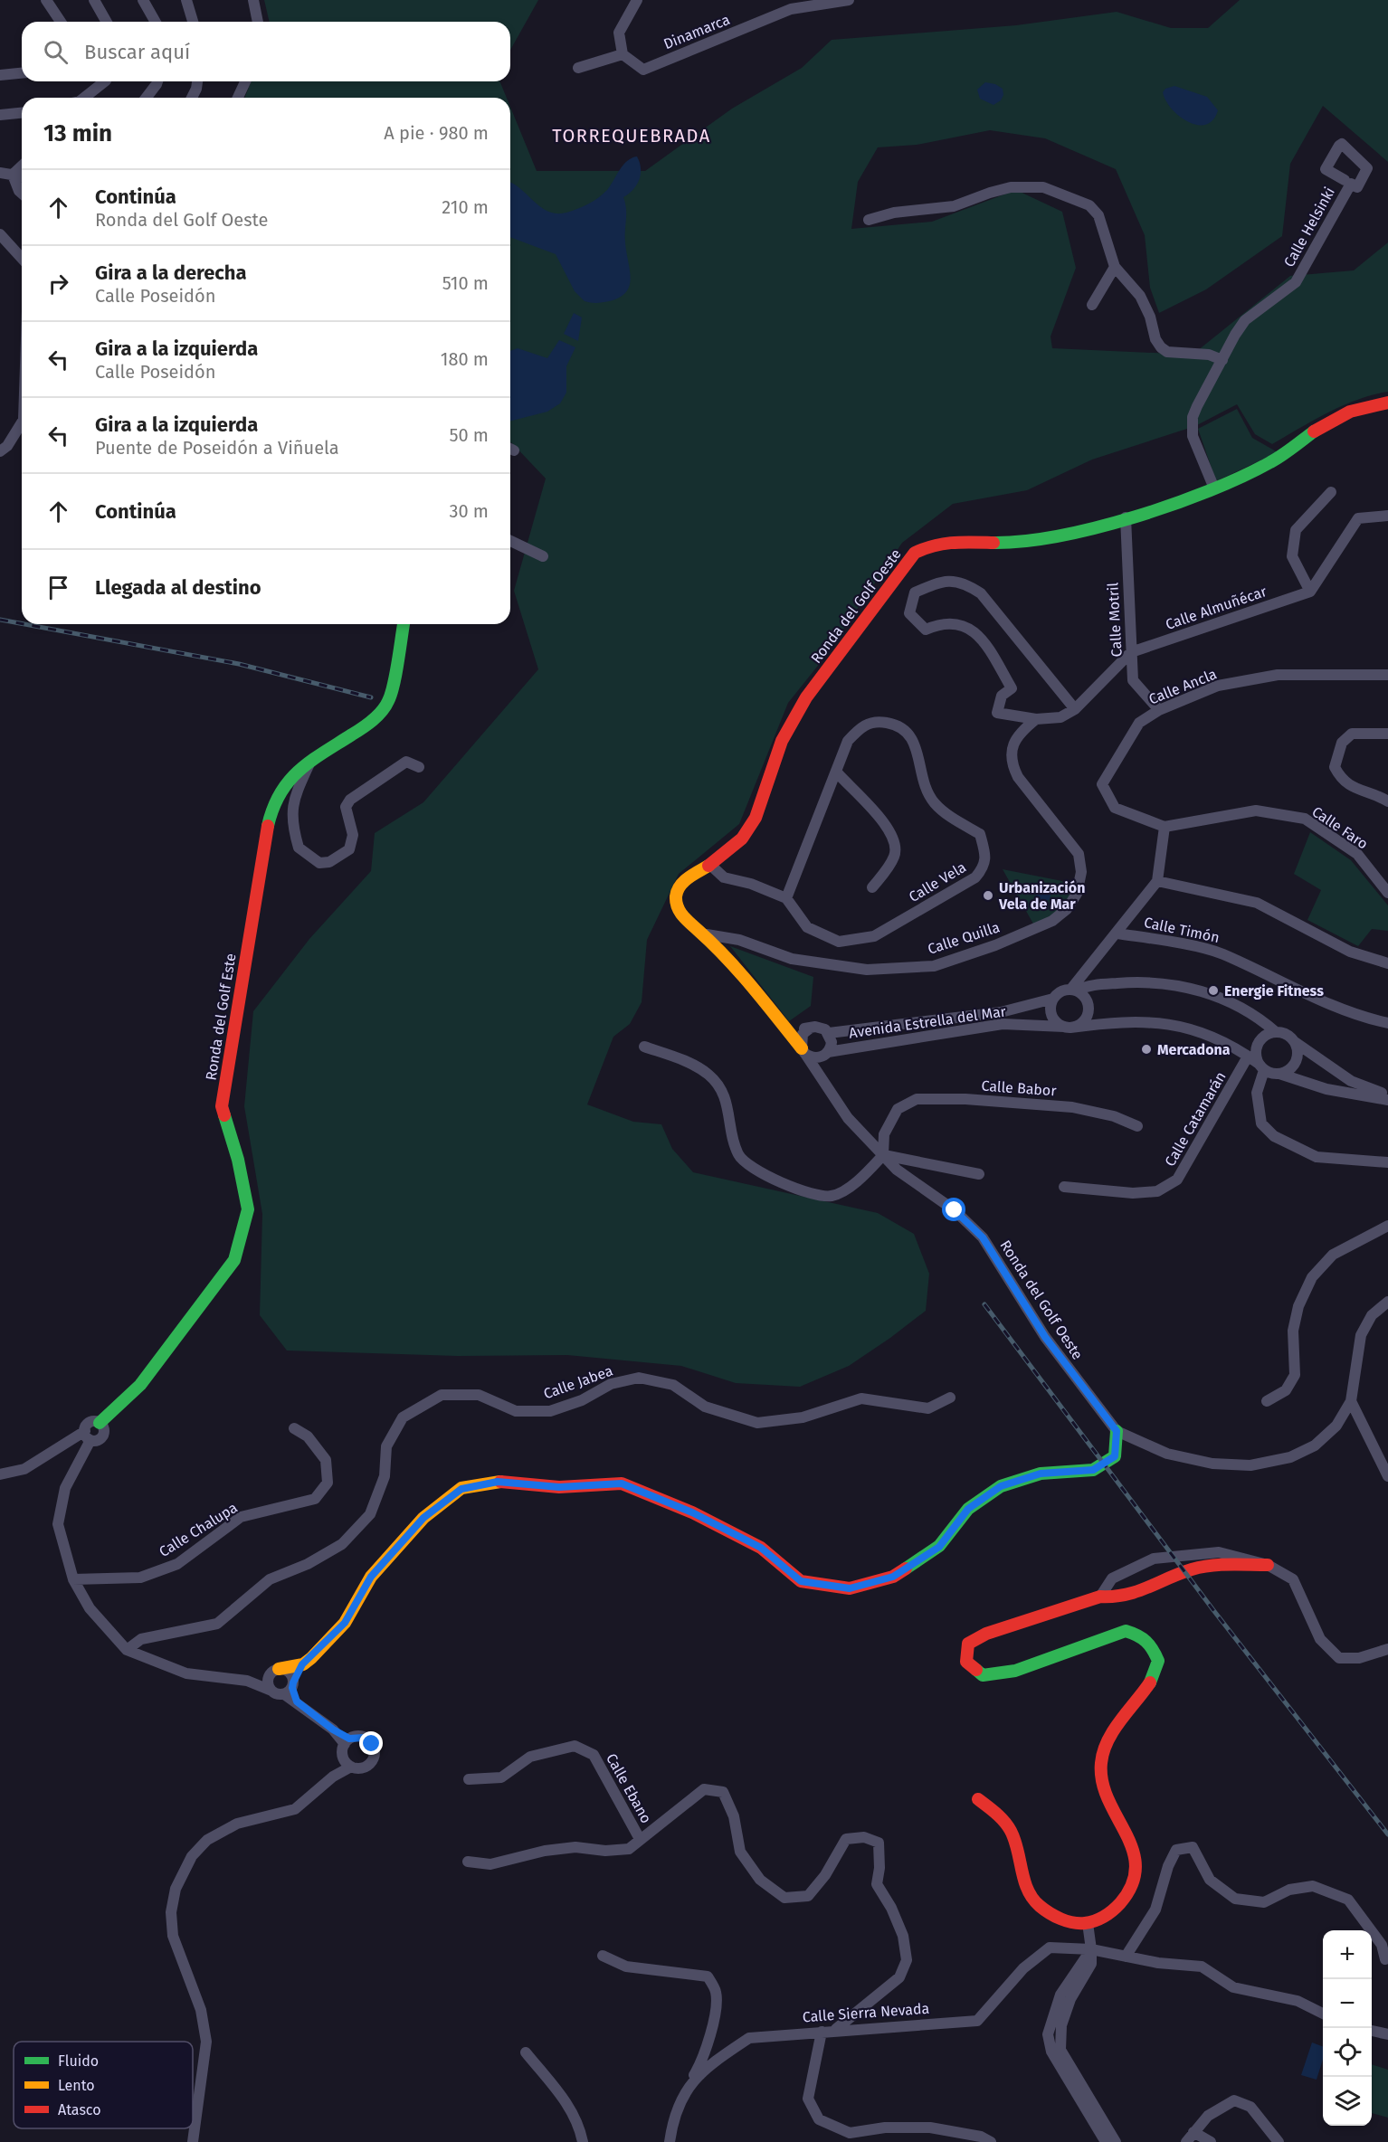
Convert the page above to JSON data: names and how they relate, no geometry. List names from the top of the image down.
{
  "streets": {
    "street": [
      "Dinamarca",
      "Calle Helsinki",
      "Ronda del Golf Oeste",
      "Calle Almuñécar",
      "Calle Motril",
      "Calle Ancla",
      "Calle Faro",
      "Calle Vela",
      "Calle Timón",
      "Calle Quilla",
      "Ronda del Golf Este",
      "Avenida Estrella del Mar",
      "Calle Babor",
      "Calle Catamarán",
      "Calle Jabea",
      "Calle Chalupa",
      "Calle Ebano",
      "Calle Sierra Nevada"
    ]
  },
  "crossings": [
    ["Calle Helsinki", "Ronda del Golf Oeste"],
    ["Ronda del Golf Oeste", "Calle Motril"],
    ["Ronda del Golf Oeste", "Calle Quilla"],
    ["Ronda del Golf Oeste", "Avenida Estrella del Mar"],
    ["Ronda del Golf Oeste", "Calle Babor"],
    ["Calle Almuñécar", "Calle Motril"],
    ["Calle Motril", "Calle Ancla"],
    ["Calle Ancla", "Calle Faro"],
    ["Avenida Estrella del Mar", "Calle Catamarán"]
  ],
  "districts": ["TORREQUEBRADA"],
  "places": ["Urbanización Vela de Mar", "Energie Fitness", "Mercadona"],
  "legend": ["Fluido", "Lento", "Atasco"],
  "page": {
    "search": "Buscar aquí",
    "heading": ["13 min", "A pie · 980 m"],
    "list": [
      ["Continúa", "Ronda del Golf Oeste", "210 m"],
      ["Gira a la derecha", "Calle Poseidón", "510 m"],
      ["Gira a la izquierda", "Calle Poseidón", "180 m"],
      ["Gira a la izquierda", "Puente de Poseidón a Viñuela", "50 m"],
      ["Continúa", "30 m"],
      "Llegada al destino"
    ],
    "map_buttons": ["+", "−"]
  }
}
